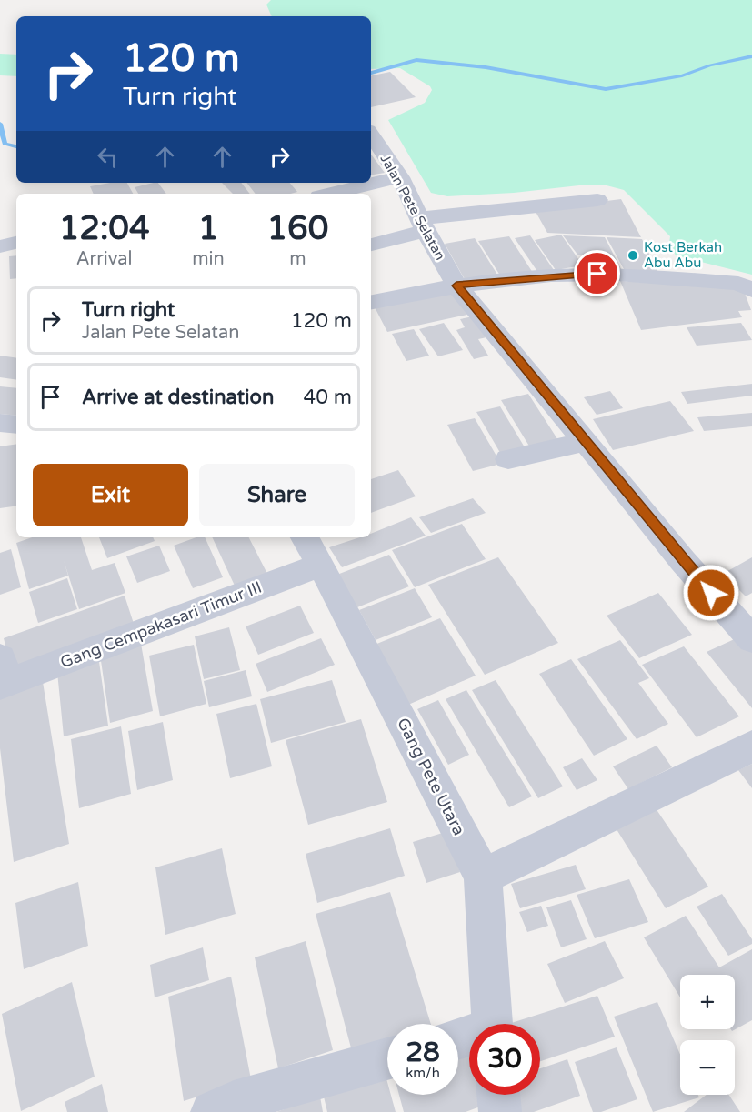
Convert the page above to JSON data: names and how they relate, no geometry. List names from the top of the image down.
{
  "streets": {
    "street": ["Jalan Pete Selatan", "Gang Cempakasari Timur III", "Gang Pete Utara"]
  },
  "crossings": [
    ["Gang Cempakasari Timur III", "Gang Pete Utara"]
  ],
  "places": ["Kost Berkah Abu Abu"],
  "page": {
    "turn": ["120 m", "Turn right"],
    "eta": [
      "12:04",
      "Arrival",
      "1",
      "min",
      "160",
      "m"
    ],
    "list": [
      {
        "name": "Turn right",
        "note": "Jalan Pete Selatan",
        "value": "120 m"
      },
      {
        "name": "Arrive at destination",
        "value": "40 m"
      }
    ],
    "buttons": ["Exit", "Share"],
    "map_buttons": ["+", "−"],
    "speed": "28 km/h",
    "limit": "30"
  }
}
